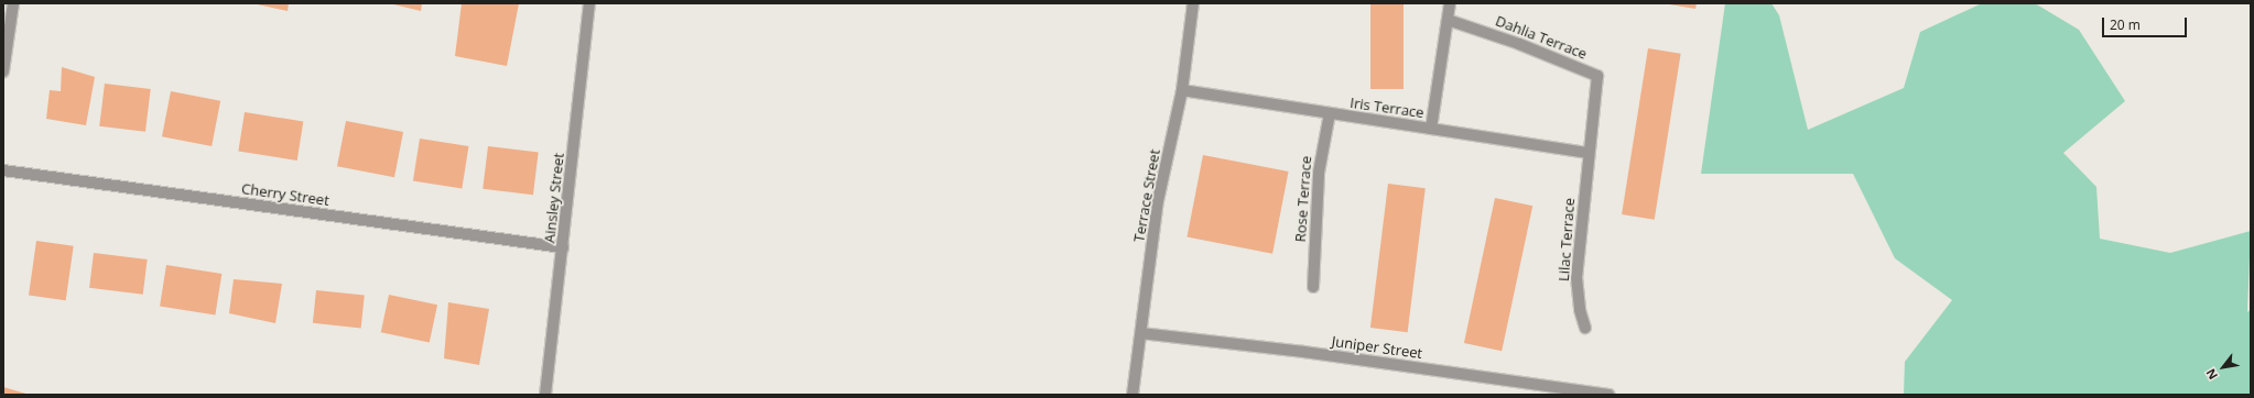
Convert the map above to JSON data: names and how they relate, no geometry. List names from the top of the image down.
{
  "streets": {
    "street": [
      "Dahlia Terrace",
      "Iris Terrace",
      "Cherry Street",
      "Terrace Street",
      "Ainsley Street",
      "Rose Terrace",
      "Lilac Terrace",
      "Juniper Street"
    ]
  },
  "crossings": [
    ["Dahlia Terrace", "Lilac Terrace"],
    ["Iris Terrace", "Terrace Street"],
    ["Iris Terrace", "Rose Terrace"],
    ["Iris Terrace", "Lilac Terrace"],
    ["Cherry Street", "Ainsley Street"],
    ["Terrace Street", "Juniper Street"]
  ],
  "scale_bar": "20 m",
  "north": "bottom left"
}
